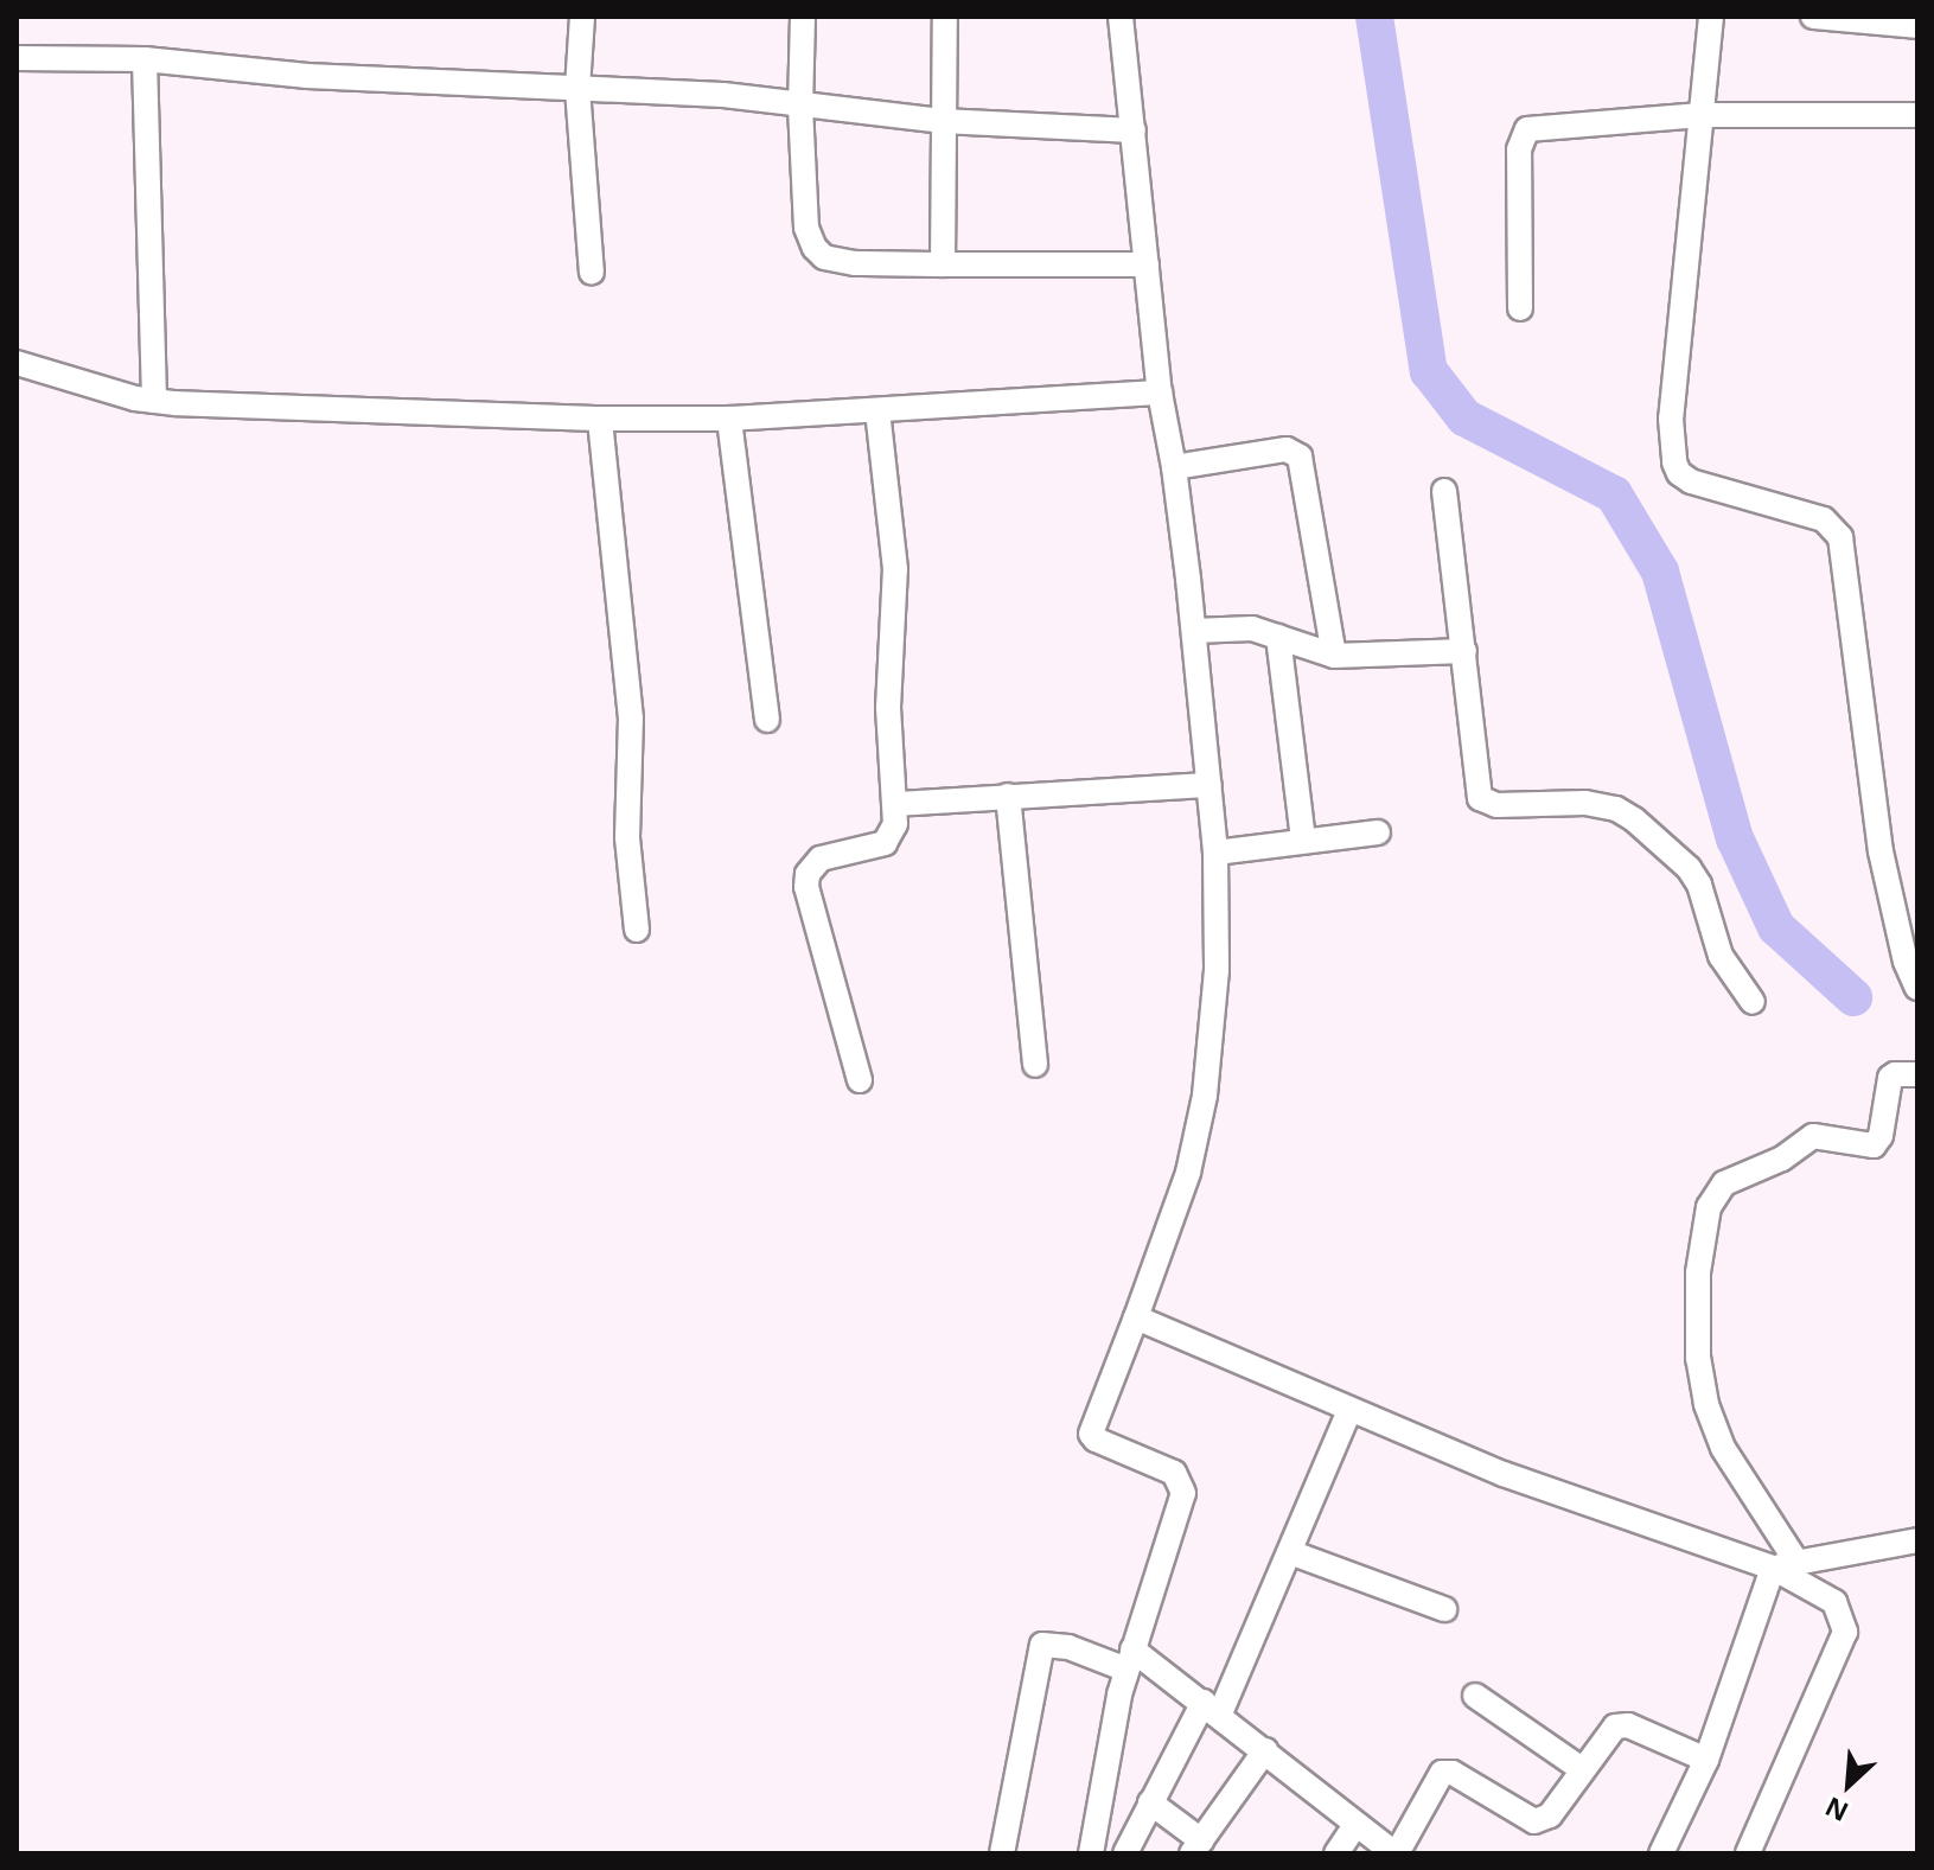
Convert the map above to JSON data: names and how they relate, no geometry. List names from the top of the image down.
{
  "north": "bottom left"
}
